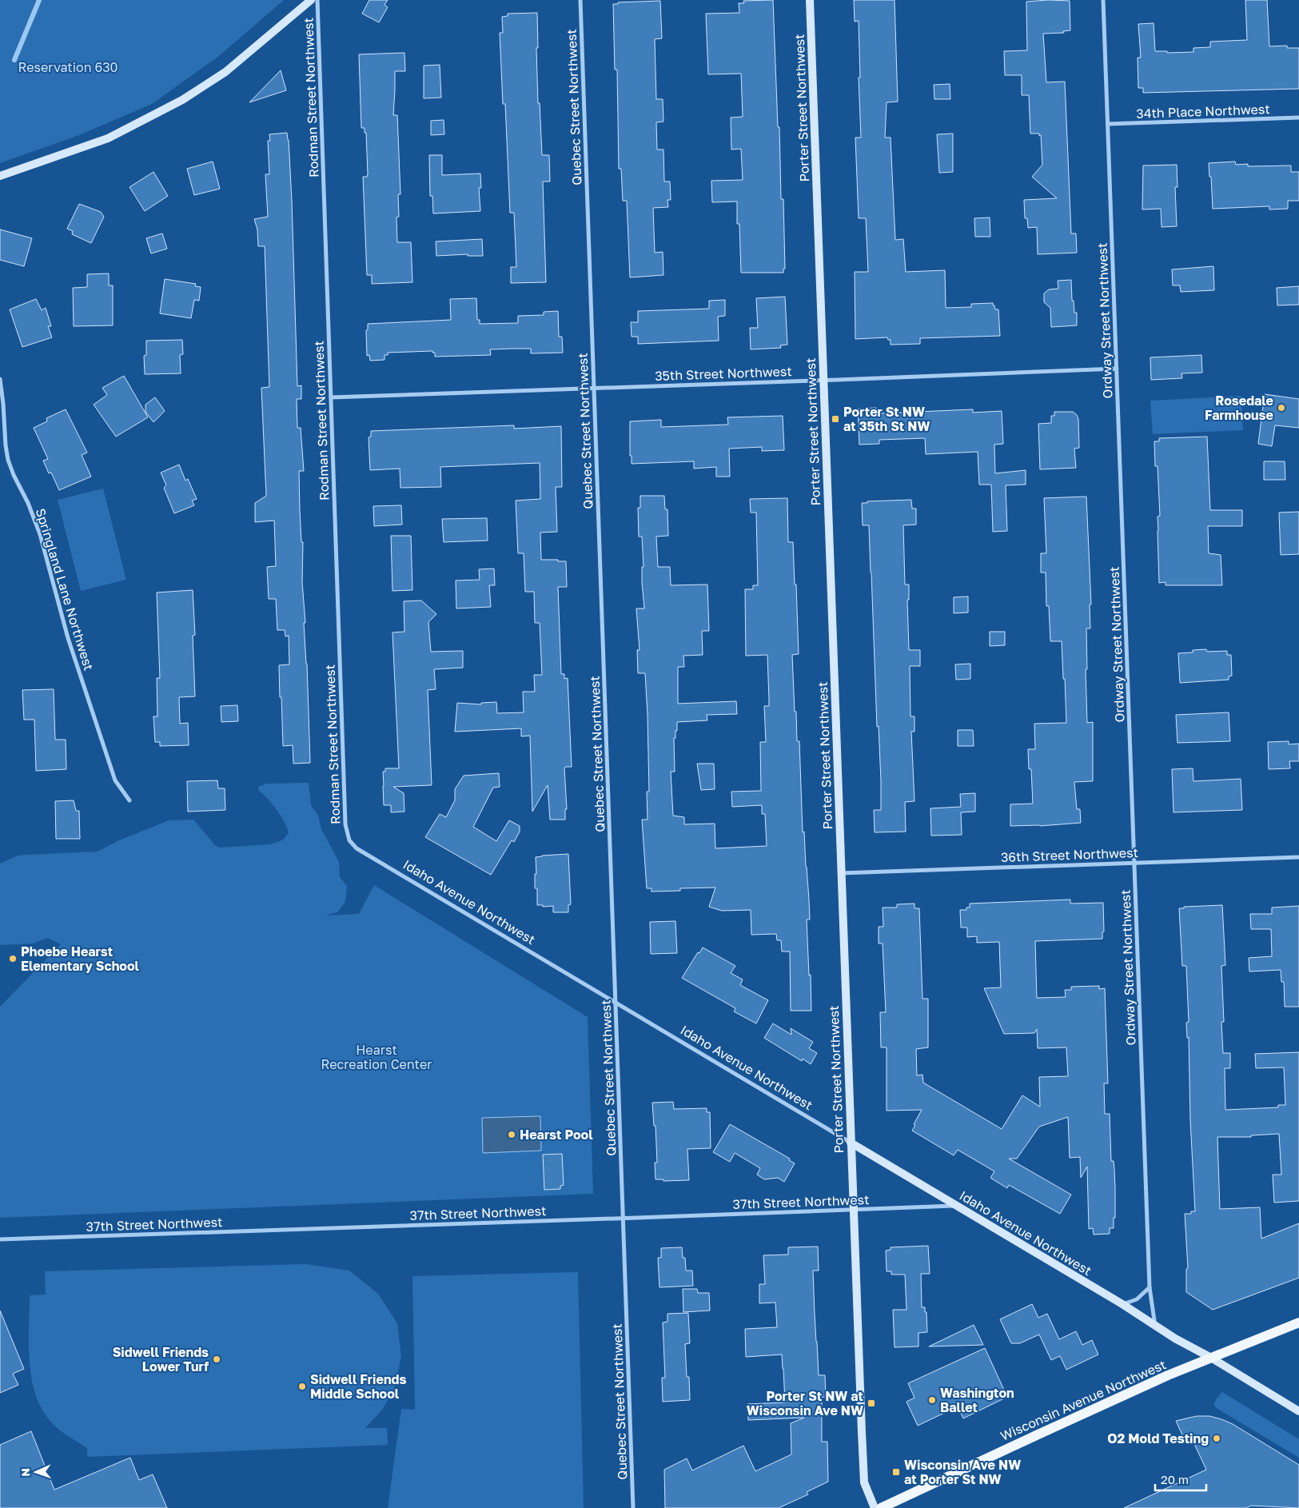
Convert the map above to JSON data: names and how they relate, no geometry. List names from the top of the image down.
{
  "streets": {
    "main road": ["Wisconsin Avenue Northwest"],
    "street": [
      "Rodman Street Northwest",
      "Quebec Street Northwest",
      "Porter Street Northwest",
      "34th Place Northwest",
      "Ordway Street Northwest",
      "35th Street Northwest",
      "Springland Lane Northwest",
      "36th Street Northwest",
      "Idaho Avenue Northwest",
      "37th Street Northwest"
    ]
  },
  "crossings": [
    ["Rodman Street Northwest", "35th Street Northwest"],
    ["Rodman Street Northwest", "Idaho Avenue Northwest"],
    ["Quebec Street Northwest", "35th Street Northwest"],
    ["Quebec Street Northwest", "Idaho Avenue Northwest"],
    ["Quebec Street Northwest", "37th Street Northwest"],
    ["Porter Street Northwest", "35th Street Northwest"],
    ["Porter Street Northwest", "36th Street Northwest"],
    ["Porter Street Northwest", "Idaho Avenue Northwest"],
    ["Porter Street Northwest", "37th Street Northwest"],
    ["34th Place Northwest", "Ordway Street Northwest"],
    ["Ordway Street Northwest", "35th Street Northwest"],
    ["Ordway Street Northwest", "36th Street Northwest"],
    ["Ordway Street Northwest", "Idaho Avenue Northwest"],
    ["Idaho Avenue Northwest", "37th Street Northwest"],
    ["Idaho Avenue Northwest", "Wisconsin Avenue Northwest"]
  ],
  "parks": ["Reservation 630", "Hearst Recreation Center"],
  "places": {
    "other": [
      "Rosedale Farmhouse",
      "Phoebe Hearst Elementary School",
      "Hearst Pool",
      "Sidwell Friends Lower Turf",
      "Sidwell Friends Middle School",
      "Washington Ballet",
      "O2 Mold Testing"
    ],
    "transit": ["Porter St NW at 35th St NW", "Porter St NW at Wisconsin Ave NW", "Wisconsin Ave NW at Porter St NW"]
  },
  "scale_bar": "20 m",
  "north": "left"
}
